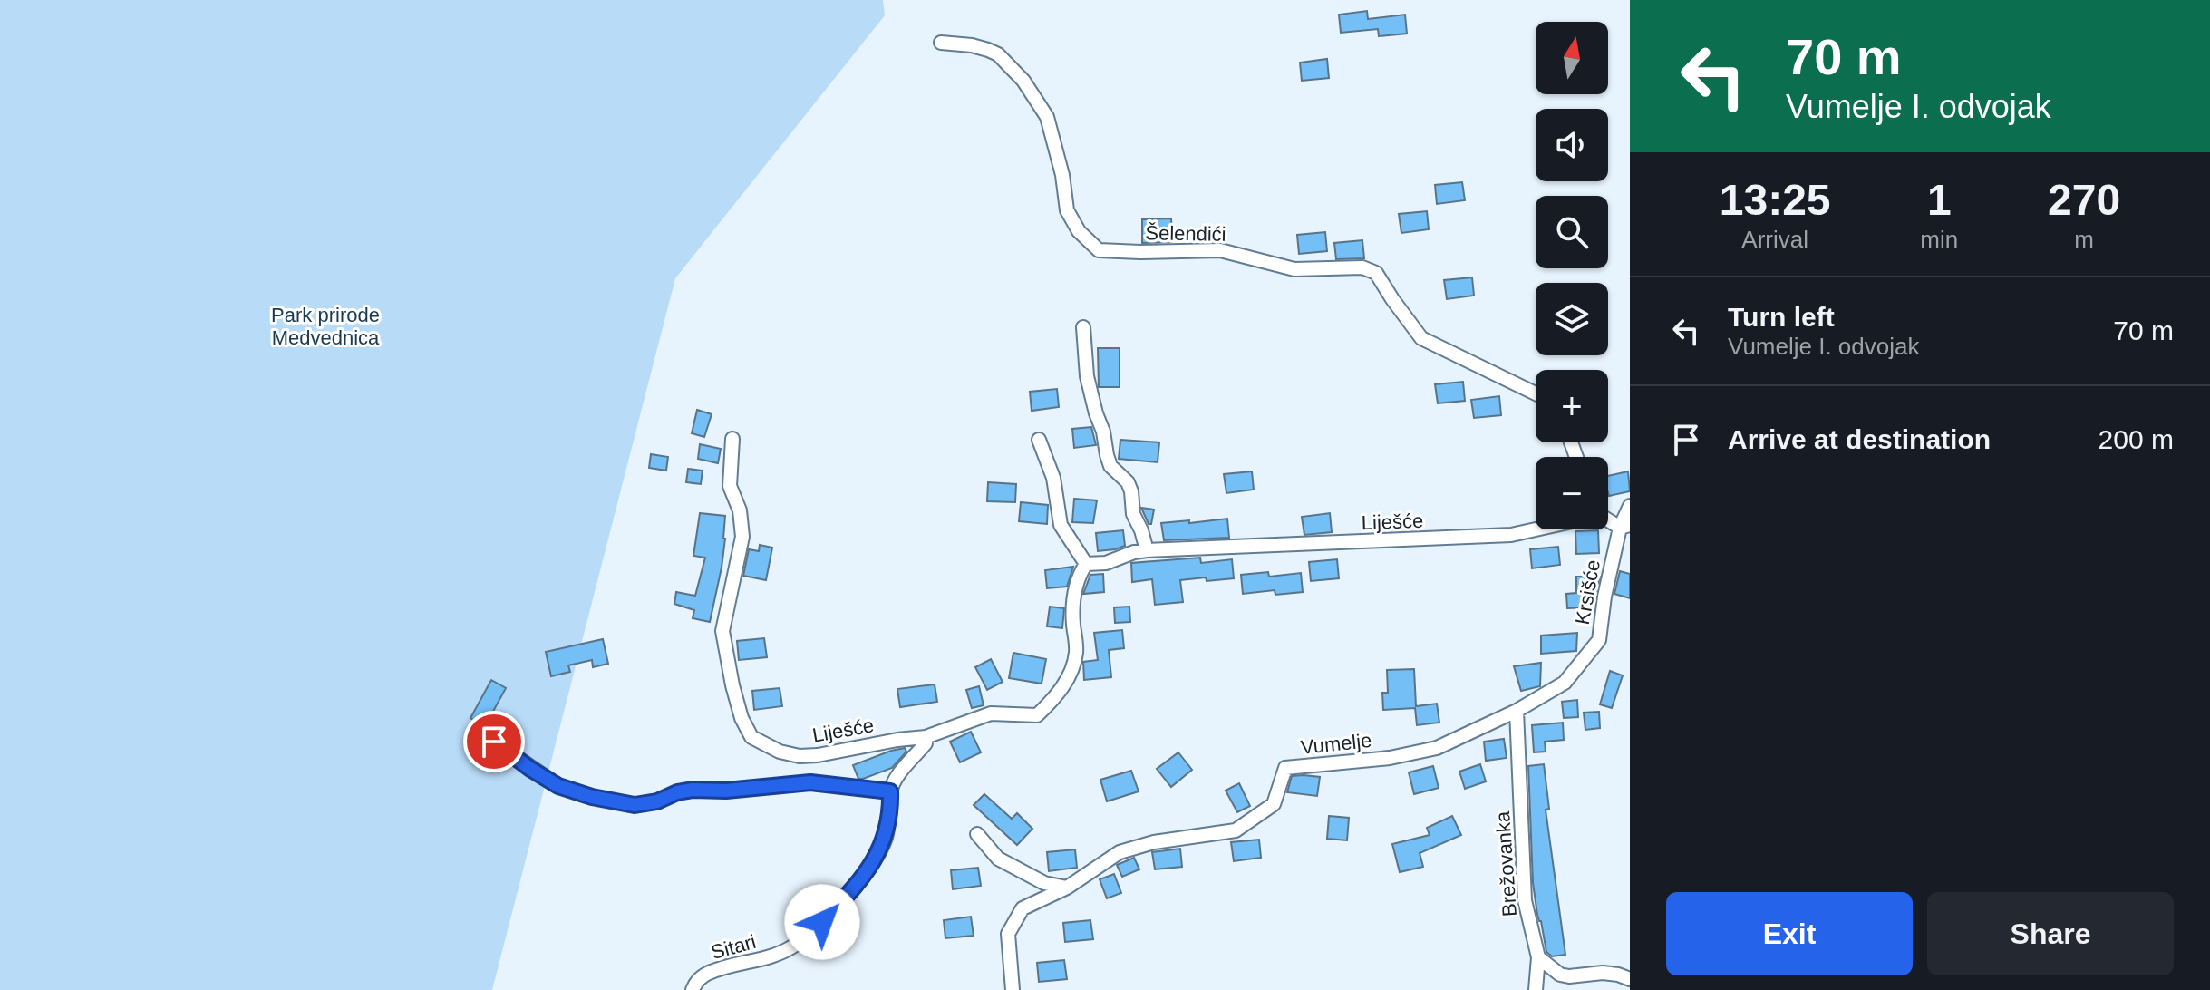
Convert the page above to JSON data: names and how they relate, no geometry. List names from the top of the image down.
{
  "streets": {
    "street": [
      "Šelendići",
      "Liješće",
      "Krsišće",
      "Vumelje",
      "Brežovanka",
      "Sitari"
    ]
  },
  "crossings": [
    ["Liješće", "Sitari"],
    ["Krsišće", "Vumelje"],
    ["Krsišće", "Brežovanka"],
    ["Vumelje", "Brežovanka"]
  ],
  "parks": ["Park prirode Medvednica"],
  "north": "top",
  "page": {
    "turn": ["70 m", "Vumelje I. odvojak"],
    "map_buttons": ["+", "−"],
    "eta": [
      "13:25",
      "Arrival",
      "1",
      "min",
      "270",
      "m"
    ],
    "list": [
      {
        "name": "Turn left",
        "note": "Vumelje I. odvojak",
        "value": "70 m"
      },
      {
        "name": "Arrive at destination",
        "value": "200 m"
      }
    ],
    "buttons": ["Exit", "Share"]
  }
}
